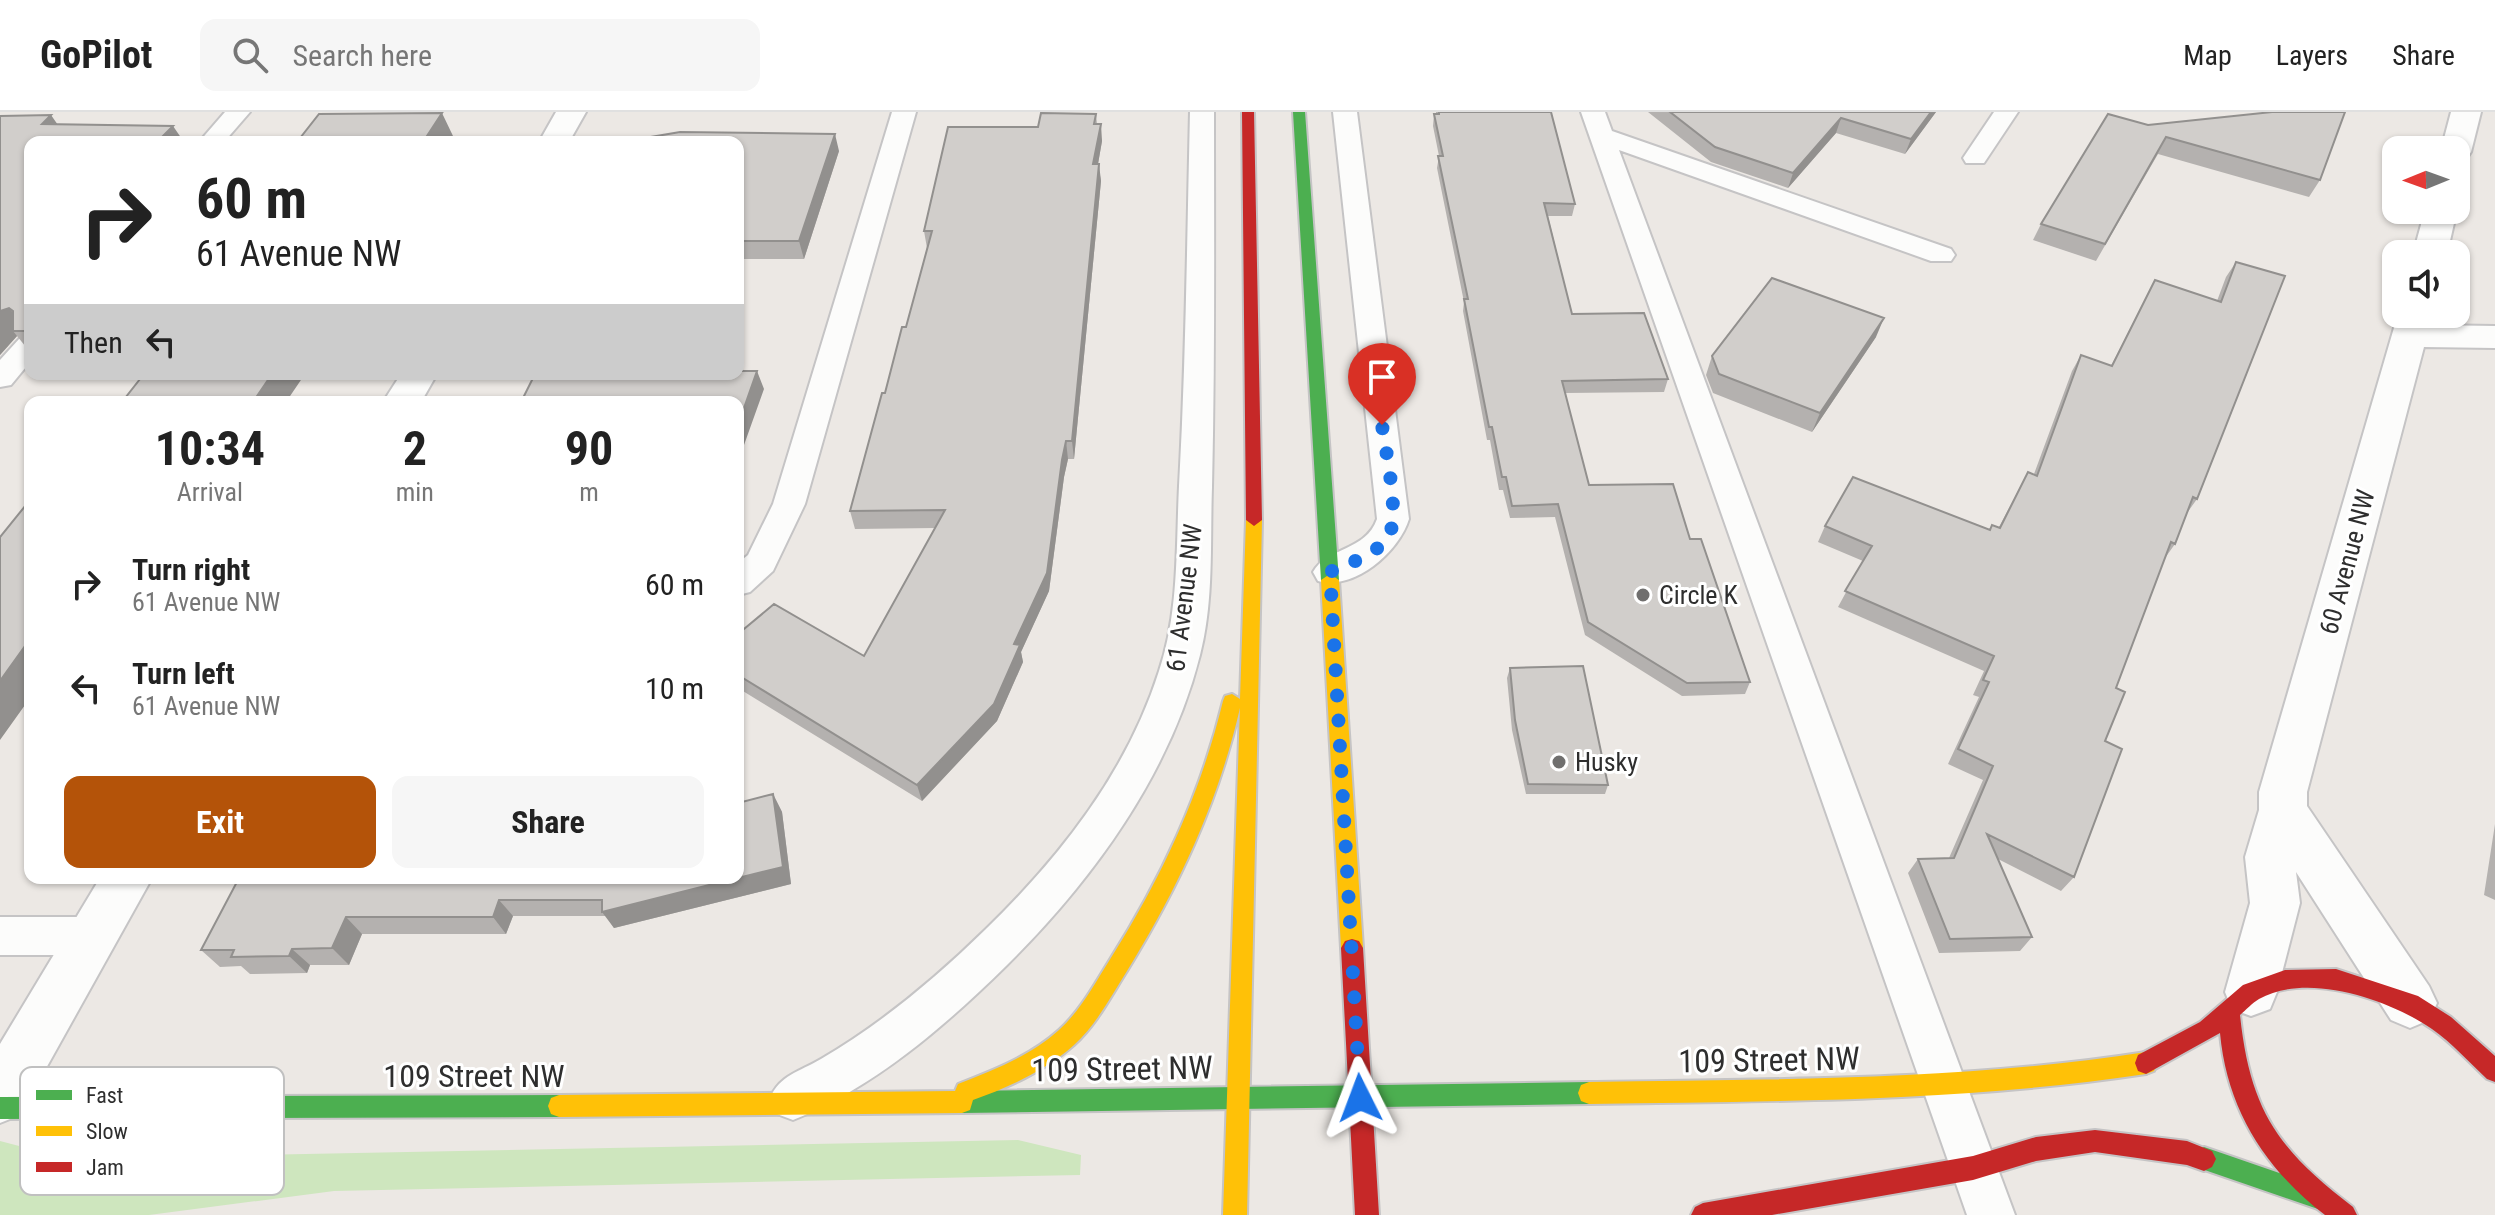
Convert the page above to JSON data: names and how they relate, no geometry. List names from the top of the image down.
{
  "streets": {
    "main road": ["109 Street NW"],
    "street": ["60 Avenue NW"],
    "lane": ["61 Avenue NW"]
  },
  "crossings": [
    ["60 Avenue NW", "109 Street NW"],
    ["61 Avenue NW", "109 Street NW"]
  ],
  "places": ["Circle K", "Husky"],
  "legend": ["Fast", "Slow", "Jam"],
  "north": "left",
  "page": {
    "header": "GoPilot",
    "search": "Search here",
    "nav": ["Map", "Layers", "Share"],
    "turn": ["60 m", "61 Avenue NW"],
    "then": "Then",
    "eta": [
      "10:34",
      "Arrival",
      "2",
      "min",
      "90",
      "m"
    ],
    "list": [
      {
        "name": "Turn right",
        "note": "61 Avenue NW",
        "value": "60 m"
      },
      {
        "name": "Turn left",
        "note": "61 Avenue NW",
        "value": "10 m"
      }
    ],
    "buttons": ["Exit", "Share"]
  }
}
